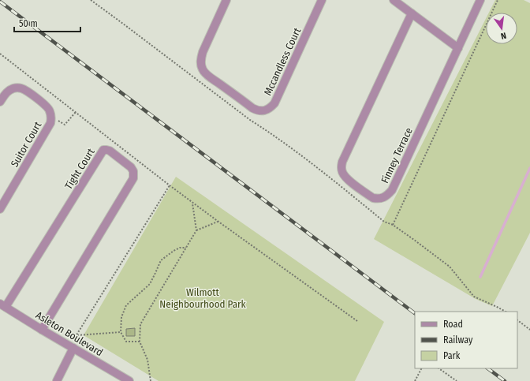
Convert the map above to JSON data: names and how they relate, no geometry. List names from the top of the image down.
{
  "streets": {
    "street": [
      "Mccandless Court",
      "Suitor Court",
      "Finney Terrace",
      "Tight Court",
      "Asleton Boulevard"
    ]
  },
  "crossings": [
    ["Tight Court", "Asleton Boulevard"]
  ],
  "parks": ["Wilmott Neighbourhood Park"],
  "legend": ["Road", "Railway", "Park"],
  "scale_bar": "50 m",
  "north": "bottom"
}
